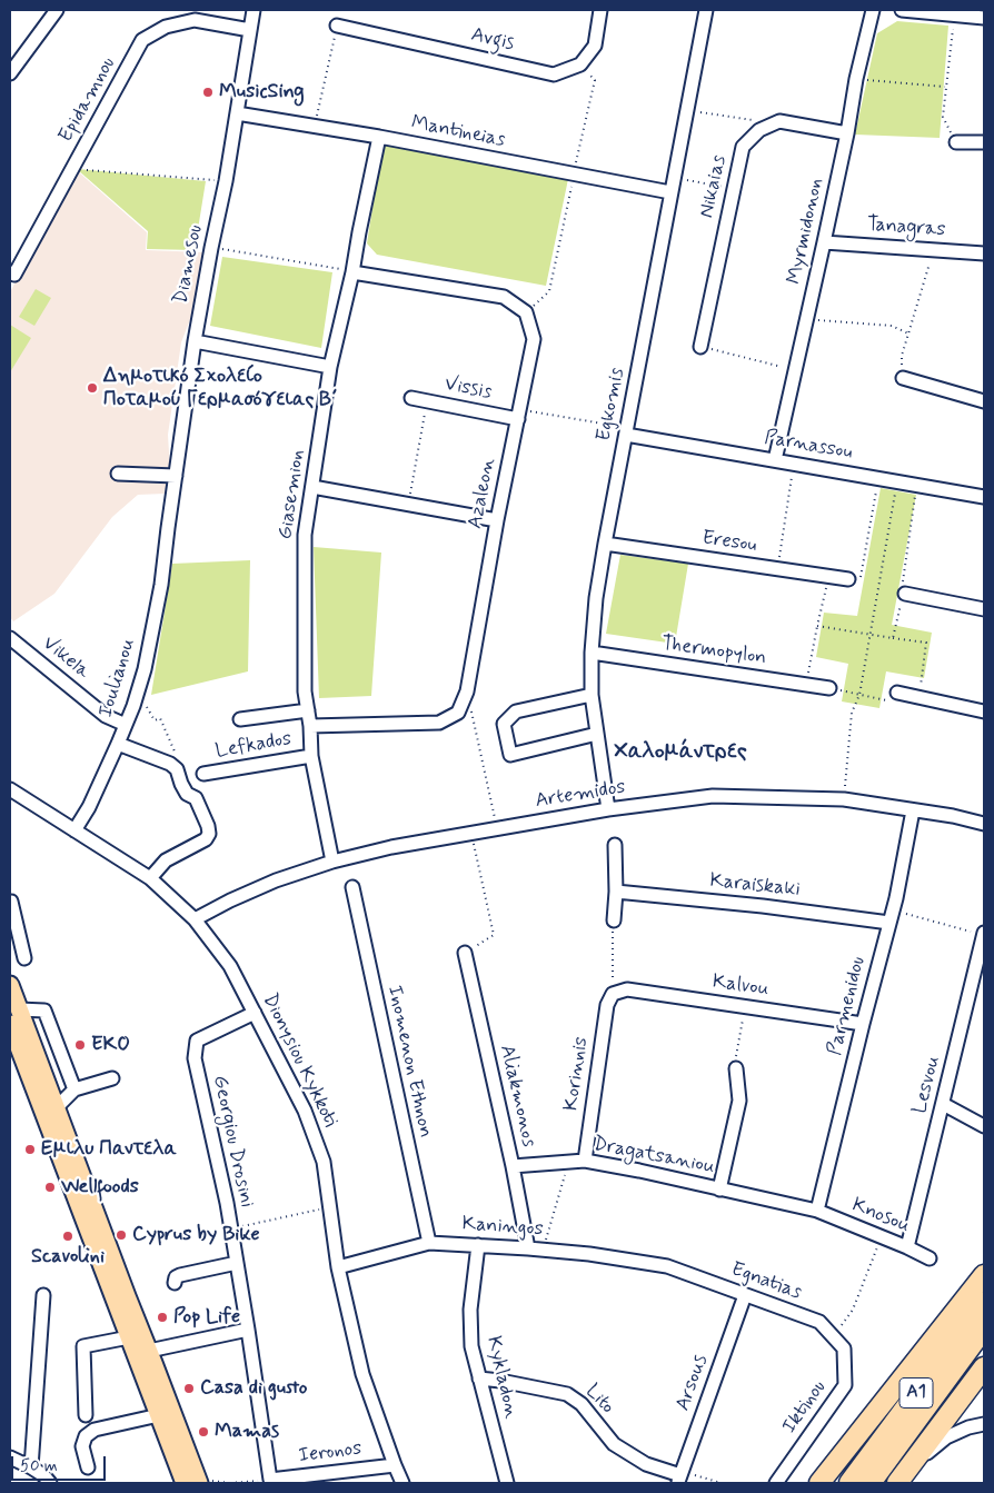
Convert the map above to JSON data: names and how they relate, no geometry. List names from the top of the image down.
{
  "streets": {
    "highway": ["A1"],
    "street": [
      "Avgis",
      "Epidamnou",
      "Mantineias",
      "Nikaias",
      "Tanagras",
      "Myrmidonon",
      "Diamesou",
      "Vissis",
      "Egkomis",
      "Parnassou",
      "Azaleon",
      "Giasemion",
      "Eresou",
      "Thermopylon",
      "Vikela",
      "Ioulianou",
      "Lefkados",
      "Artemidos",
      "Karaiskaki",
      "Kalvou",
      "Parmenidou",
      "Dionysiou Kykkoti",
      "Inomenon Ethnon",
      "Korinnis",
      "Lesvou",
      "Aliakmonos",
      "Georgiou Drosini",
      "Dragatsaniou",
      "Knosou",
      "Kaningos",
      "Egnatias",
      "Kykladon",
      "Arsous",
      "Lito",
      "Iktinou",
      "Ieronos"
    ]
  },
  "crossings": [
    ["Epidamnou", "Diamesou"],
    ["Mantineias", "Diamesou"],
    ["Mantineias", "Egkomis"],
    ["Mantineias", "Giasemion"],
    ["Tanagras", "Myrmidonon"],
    ["Myrmidonon", "Parnassou"],
    ["Diamesou", "Ioulianou"],
    ["Vissis", "Azaleon"],
    ["Egkomis", "Parnassou"],
    ["Egkomis", "Eresou"],
    ["Egkomis", "Thermopylon"],
    ["Egkomis", "Artemidos"],
    ["Azaleon", "Giasemion"],
    ["Giasemion", "Lefkados"],
    ["Giasemion", "Artemidos"],
    ["Vikela", "Ioulianou"],
    ["Ioulianou", "Dionysiou Kykkoti"],
    ["Artemidos", "Parmenidou"],
    ["Artemidos", "Dionysiou Kykkoti"],
    ["Karaiskaki", "Parmenidou"],
    ["Kalvou", "Parmenidou"],
    ["Kalvou", "Korinnis"],
    ["Parmenidou", "Dragatsaniou"],
    ["Parmenidou", "Knosou"],
    ["Dionysiou Kykkoti", "Georgiou Drosini"],
    ["Dionysiou Kykkoti", "Kaningos"],
    ["Dionysiou Kykkoti", "Ieronos"],
    ["Inomenon Ethnon", "Kaningos"],
    ["Korinnis", "Dragatsaniou"],
    ["Lesvou", "Knosou"],
    ["Aliakmonos", "Dragatsaniou"],
    ["Aliakmonos", "Kaningos"],
    ["Georgiou Drosini", "Ieronos"],
    ["Dragatsaniou", "Knosou"],
    ["Kaningos", "Egnatias"],
    ["Kaningos", "Kykladon"],
    ["Egnatias", "Arsous"],
    ["Egnatias", "Iktinou"],
    ["Kykladon", "Lito"],
    ["Arsous", "Lito"]
  ],
  "districts": ["Χαλομάντρες"],
  "places": [
    "MusicSing",
    "Δημοτικό Σχολείο Ποταμού Γερμασόγειας Β΄",
    "EKO",
    "Εμιλυ Παντελα",
    "Wellfoods",
    "Cyprus by Bike",
    "Scavolini",
    "Pop Life",
    "Casa di gusto",
    "Mamas"
  ],
  "scale_bar": "50 m"
}
